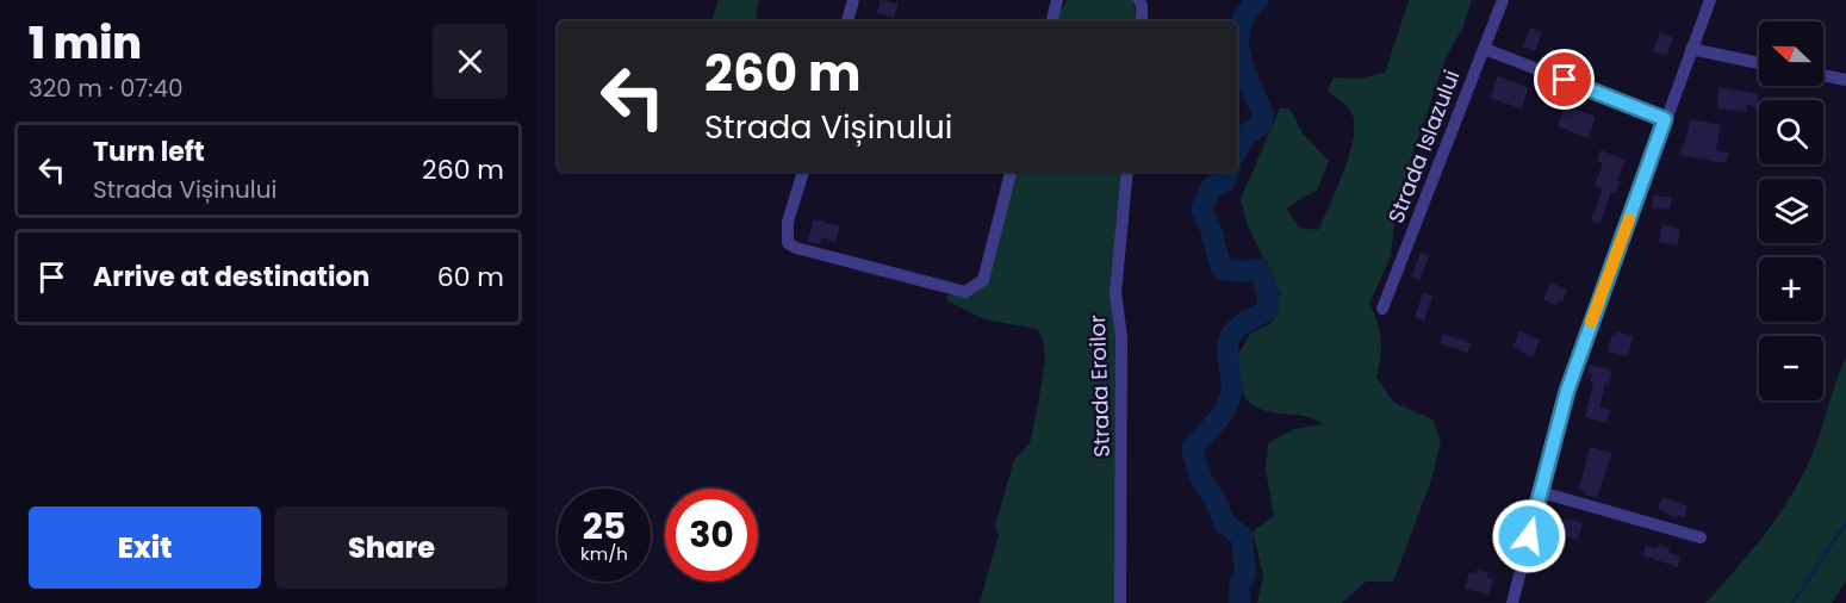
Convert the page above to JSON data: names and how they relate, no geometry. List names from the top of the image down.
{
  "streets": {
    "street": ["Strada Islazului", "Strada Eroilor"]
  },
  "north": "left",
  "page": {
    "heading": ["1 min", "320 m · 07:40"],
    "map_buttons": ["+", "−"],
    "turn": ["260 m", "Strada Vișinului"],
    "list": [
      {
        "name": "Turn left",
        "note": "Strada Vișinului",
        "value": "260 m"
      },
      {
        "name": "Arrive at destination",
        "value": "60 m"
      }
    ],
    "speed": "25 km/h",
    "limit": "30",
    "buttons": ["Exit", "Share"]
  }
}
